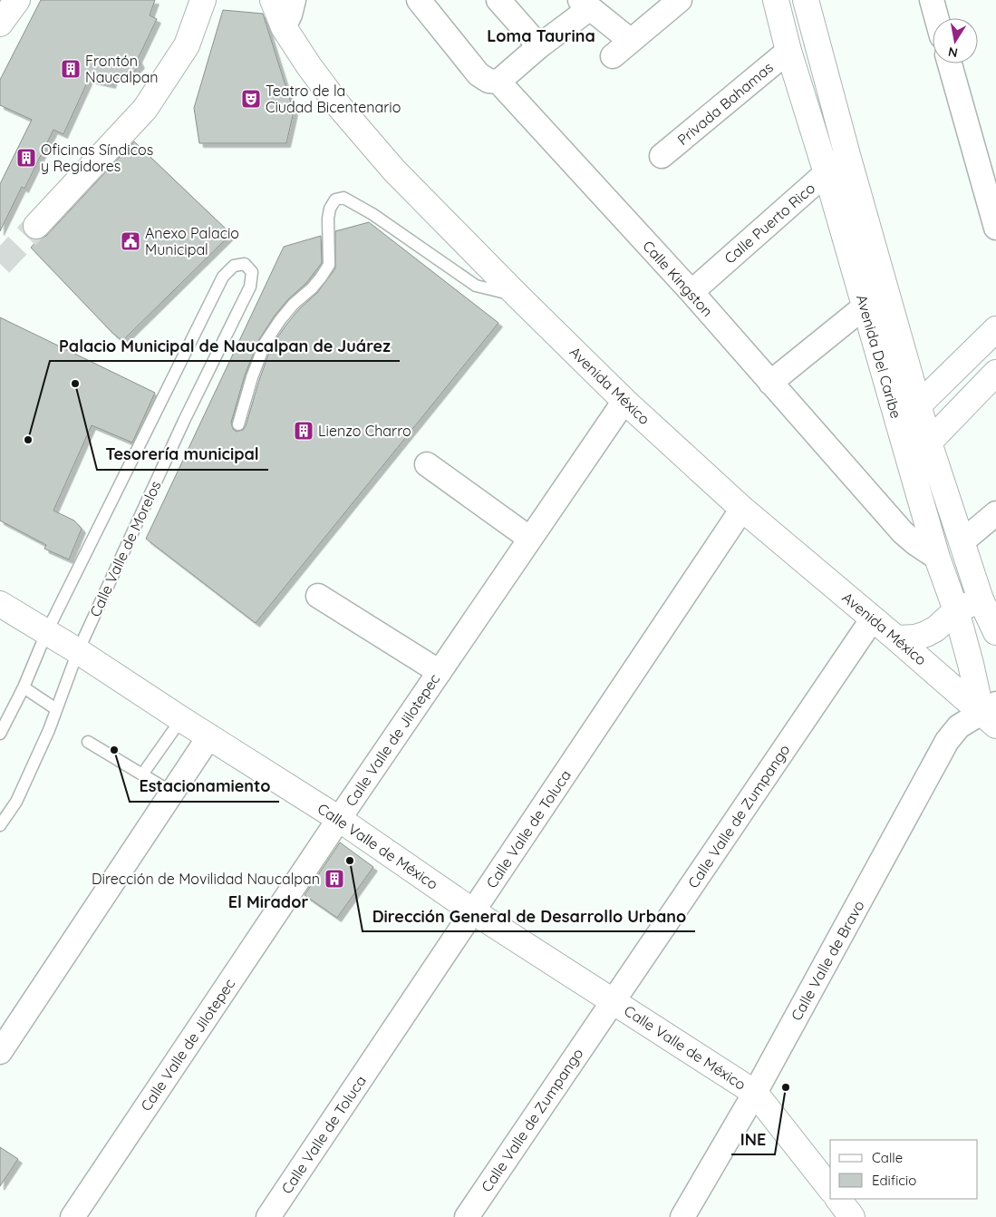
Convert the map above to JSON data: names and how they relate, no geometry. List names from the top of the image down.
{
  "streets": {
    "main road": ["Avenida Del Caribe", "Avenida México", "Calle Valle de México"],
    "street": [
      "Privada Bahamas",
      "Calle Puerto Rico",
      "Calle Kingston",
      "Calle Valle de Jilotepec",
      "Calle Valle de Zumpango",
      "Calle Valle de Toluca",
      "Calle Valle de Bravo"
    ],
    "lane": ["Calle Valle de Morelos"]
  },
  "crossings": [
    ["Privada Bahamas", "Avenida Del Caribe"],
    ["Calle Puerto Rico", "Calle Kingston"],
    ["Calle Puerto Rico", "Avenida Del Caribe"],
    ["Calle Kingston", "Avenida Del Caribe"],
    ["Avenida Del Caribe", "Avenida México"],
    ["Avenida Del Caribe", "Calle Valle de Bravo"],
    ["Avenida México", "Calle Valle de Jilotepec"],
    ["Avenida México", "Calle Valle de Zumpango"],
    ["Avenida México", "Calle Valle de Toluca"],
    ["Avenida México", "Calle Valle de Bravo"],
    ["Calle Valle de Morelos", "Calle Valle de México"],
    ["Calle Valle de Jilotepec", "Calle Valle de México"],
    ["Calle Valle de Zumpango", "Calle Valle de México"],
    ["Calle Valle de Toluca", "Calle Valle de México"],
    ["Calle Valle de México", "Calle Valle de Bravo"]
  ],
  "districts": ["Loma Taurina", "El Mirador"],
  "places": {
    "building": [
      "Frontón Naucalpan",
      "Oficinas Síndicos y Regidores",
      "Lienzo Charro",
      "Dirección de Movilidad Naucalpan"
    ],
    "theatre": ["Teatro de la Ciudad Bicentenario"],
    "public building": ["Anexo Palacio Municipal"],
    "other": [
      "Tesorería municipal",
      "Palacio Municipal de Naucalpan de Juárez",
      "Estacionamiento",
      "Dirección General de Desarrollo Urbano",
      "INE"
    ]
  },
  "legend": ["Calle", "Edificio"],
  "north": "bottom"
}
